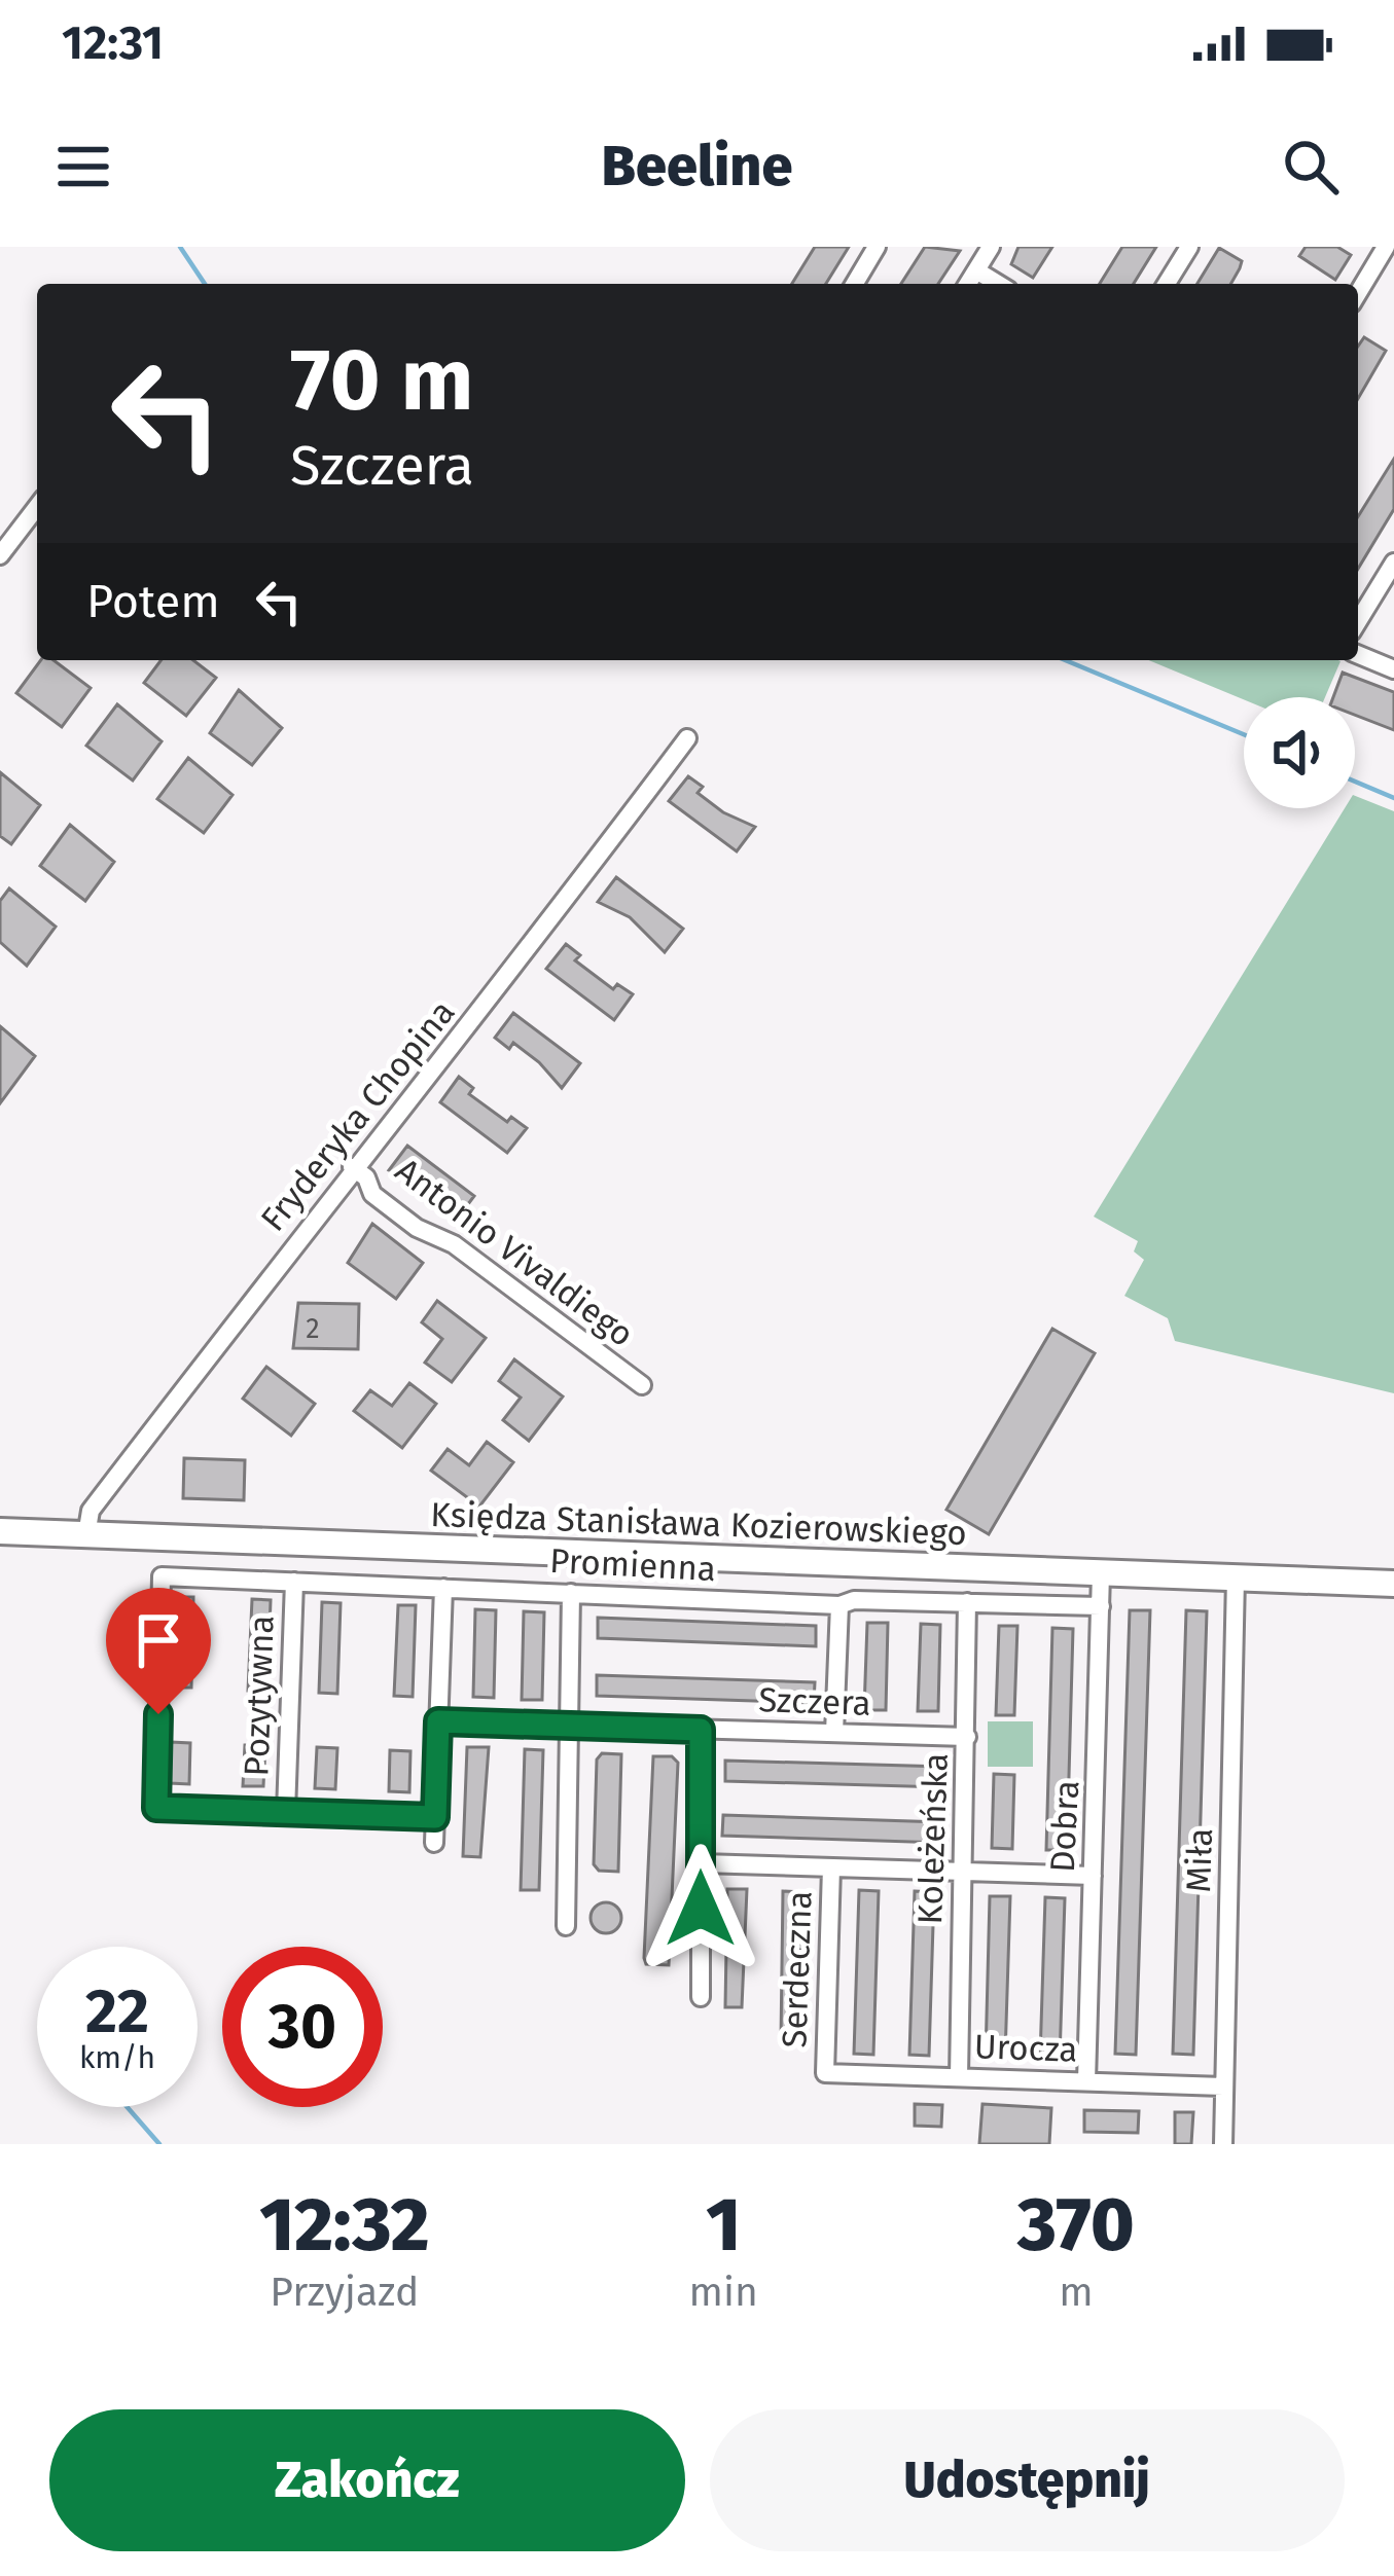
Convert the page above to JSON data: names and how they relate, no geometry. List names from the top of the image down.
{
  "streets": {
    "street": [
      "Fryderyka Chopina",
      "Antonio Vivaldiego",
      "Księdza Stanisława Kozierowskiego",
      "Promienna",
      "Pozytywna",
      "Szczera",
      "Dobra",
      "Koleżeńska",
      "Miła",
      "Serdeczna",
      "Urocza"
    ]
  },
  "crossings": [
    ["Fryderyka Chopina", "Antonio Vivaldiego"],
    ["Fryderyka Chopina", "Księdza Stanisława Kozierowskiego"],
    ["Księdza Stanisława Kozierowskiego", "Dobra"],
    ["Księdza Stanisława Kozierowskiego", "Miła"],
    ["Promienna", "Pozytywna"],
    ["Promienna", "Dobra"],
    ["Promienna", "Koleżeńska"],
    ["Szczera", "Koleżeńska"],
    ["Dobra", "Urocza"],
    ["Koleżeńska", "Urocza"],
    ["Miła", "Urocza"],
    ["Serdeczna", "Urocza"]
  ],
  "house_numbers": ["2"],
  "page": {
    "status": "12:31",
    "header": "Beeline",
    "turn": ["70 m", "Szczera"],
    "then": "Potem",
    "speed": "22 km/h",
    "limit": "30",
    "eta": [
      "12:32",
      "Przyjazd",
      "1",
      "min",
      "370",
      "m"
    ],
    "buttons": ["Zakończ", "Udostępnij"]
  }
}
